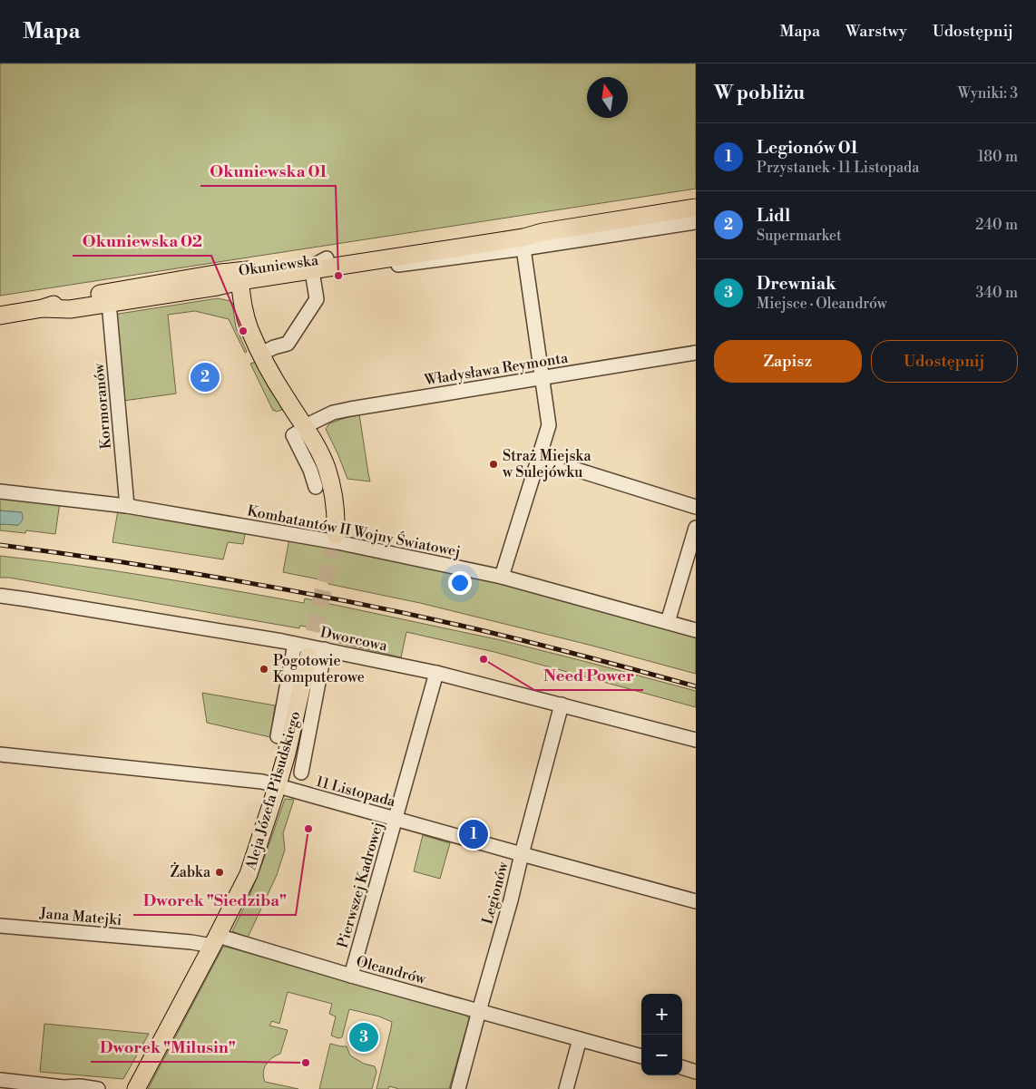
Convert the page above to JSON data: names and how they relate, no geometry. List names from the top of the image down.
{
  "streets": {
    "main road": ["Okuniewska", "Aleja Józefa Piłsudskiego"],
    "street": [
      "Władysława Reymonta",
      "Kormoranów",
      "Kombatantów II Wojny Światowej",
      "Dworcowa",
      "11 Listopada",
      "Pierwszej Kadrowej",
      "Legionów",
      "Jana Matejki",
      "Oleandrów"
    ]
  },
  "crossings": [
    ["Okuniewska", "Kormoranów"],
    ["Kormoranów", "Kombatantów II Wojny Światowej"],
    ["Dworcowa", "Aleja Józefa Piłsudskiego"],
    ["Dworcowa", "Pierwszej Kadrowej"],
    ["Dworcowa", "Legionów"],
    ["Aleja Józefa Piłsudskiego", "11 Listopada"],
    ["Aleja Józefa Piłsudskiego", "Jana Matejki"],
    ["Aleja Józefa Piłsudskiego", "Oleandrów"],
    ["11 Listopada", "Pierwszej Kadrowej"],
    ["11 Listopada", "Legionów"],
    ["Pierwszej Kadrowej", "Oleandrów"],
    ["Legionów", "Oleandrów"],
    ["Jana Matejki", "Oleandrów"]
  ],
  "places": [
    "Okuniewska 01",
    "Okuniewska 02",
    "Straż Miejska w Sulejówku",
    "Need Power",
    "Pogotowie Komputerowe",
    "Dworek \"Siedziba\"",
    "Żabka",
    "Dworek \"Milusin\""
  ],
  "north": "top",
  "page": {
    "header": "Mapa",
    "nav": ["Mapa", "Warstwy", "Udostępnij"],
    "heading": ["W pobliżu", "Wyniki: 3"],
    "list": [
      {
        "mark": "1",
        "name": "Legionów 01",
        "note": "Przystanek · 11 Listopada",
        "value": "180 m"
      },
      {
        "mark": "2",
        "name": "Lidl",
        "note": "Supermarket",
        "value": "240 m"
      },
      {
        "mark": "3",
        "name": "Drewniak",
        "note": "Miejsce · Oleandrów",
        "value": "340 m"
      }
    ],
    "buttons": ["Zapisz", "Udostępnij"],
    "pins": ["2", "1", "3"],
    "map_buttons": ["+", "−"]
  }
}
